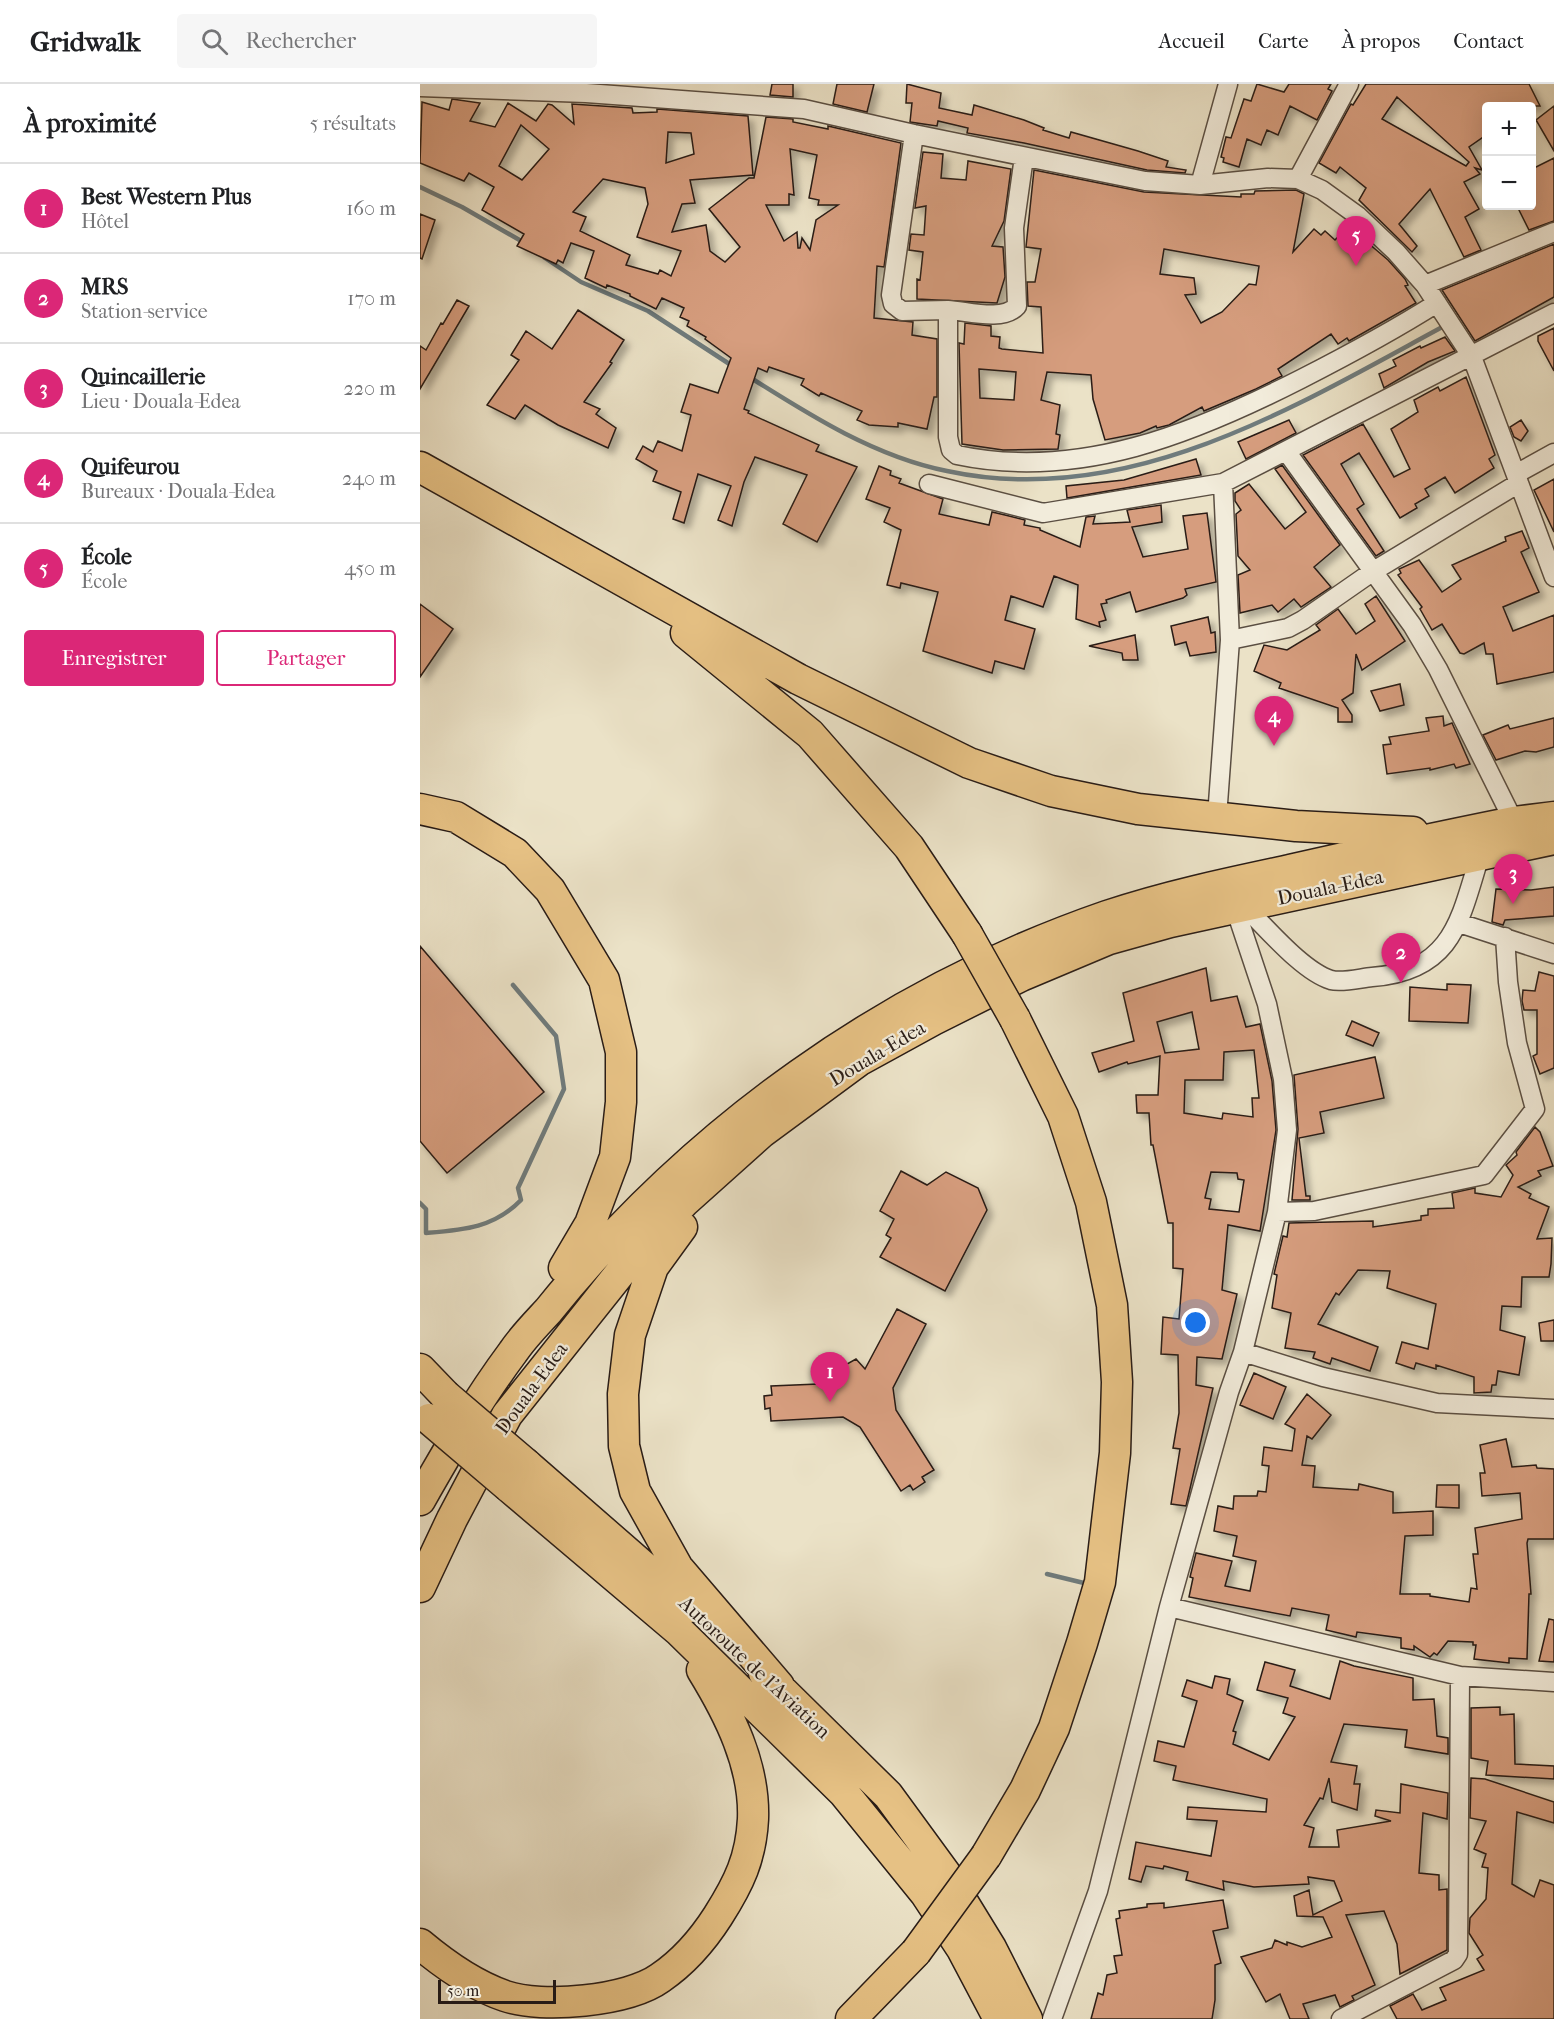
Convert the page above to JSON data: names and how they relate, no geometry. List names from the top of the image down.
{
  "streets": {
    "highway": ["Douala-Edea", "Autoroute de l'Aviation"]
  },
  "scale_bar": "50 m",
  "page": {
    "header": "Gridwalk",
    "search": "Rechercher",
    "nav": [
      "Accueil",
      "Carte",
      "À propos",
      "Contact"
    ],
    "heading": ["À proximité", "5 résultats"],
    "map_buttons": ["+", "−"],
    "list": [
      {
        "mark": "1",
        "name": "Best Western Plus",
        "note": "Hôtel",
        "value": "160 m"
      },
      {
        "mark": "2",
        "name": "MRS",
        "note": "Station-service",
        "value": "170 m"
      },
      {
        "mark": "3",
        "name": "Quincaillerie",
        "note": "Lieu · Douala-Edea",
        "value": "220 m"
      },
      {
        "mark": "4",
        "name": "Quifeurou",
        "note": "Bureaux · Douala-Edea",
        "value": "240 m"
      },
      {
        "mark": "5",
        "name": "École",
        "note": "École",
        "value": "450 m"
      }
    ],
    "pins": [
      "5",
      "4",
      "3",
      "2",
      "1"
    ],
    "buttons": ["Enregistrer", "Partager"],
    "scale": "50 m"
  }
}
